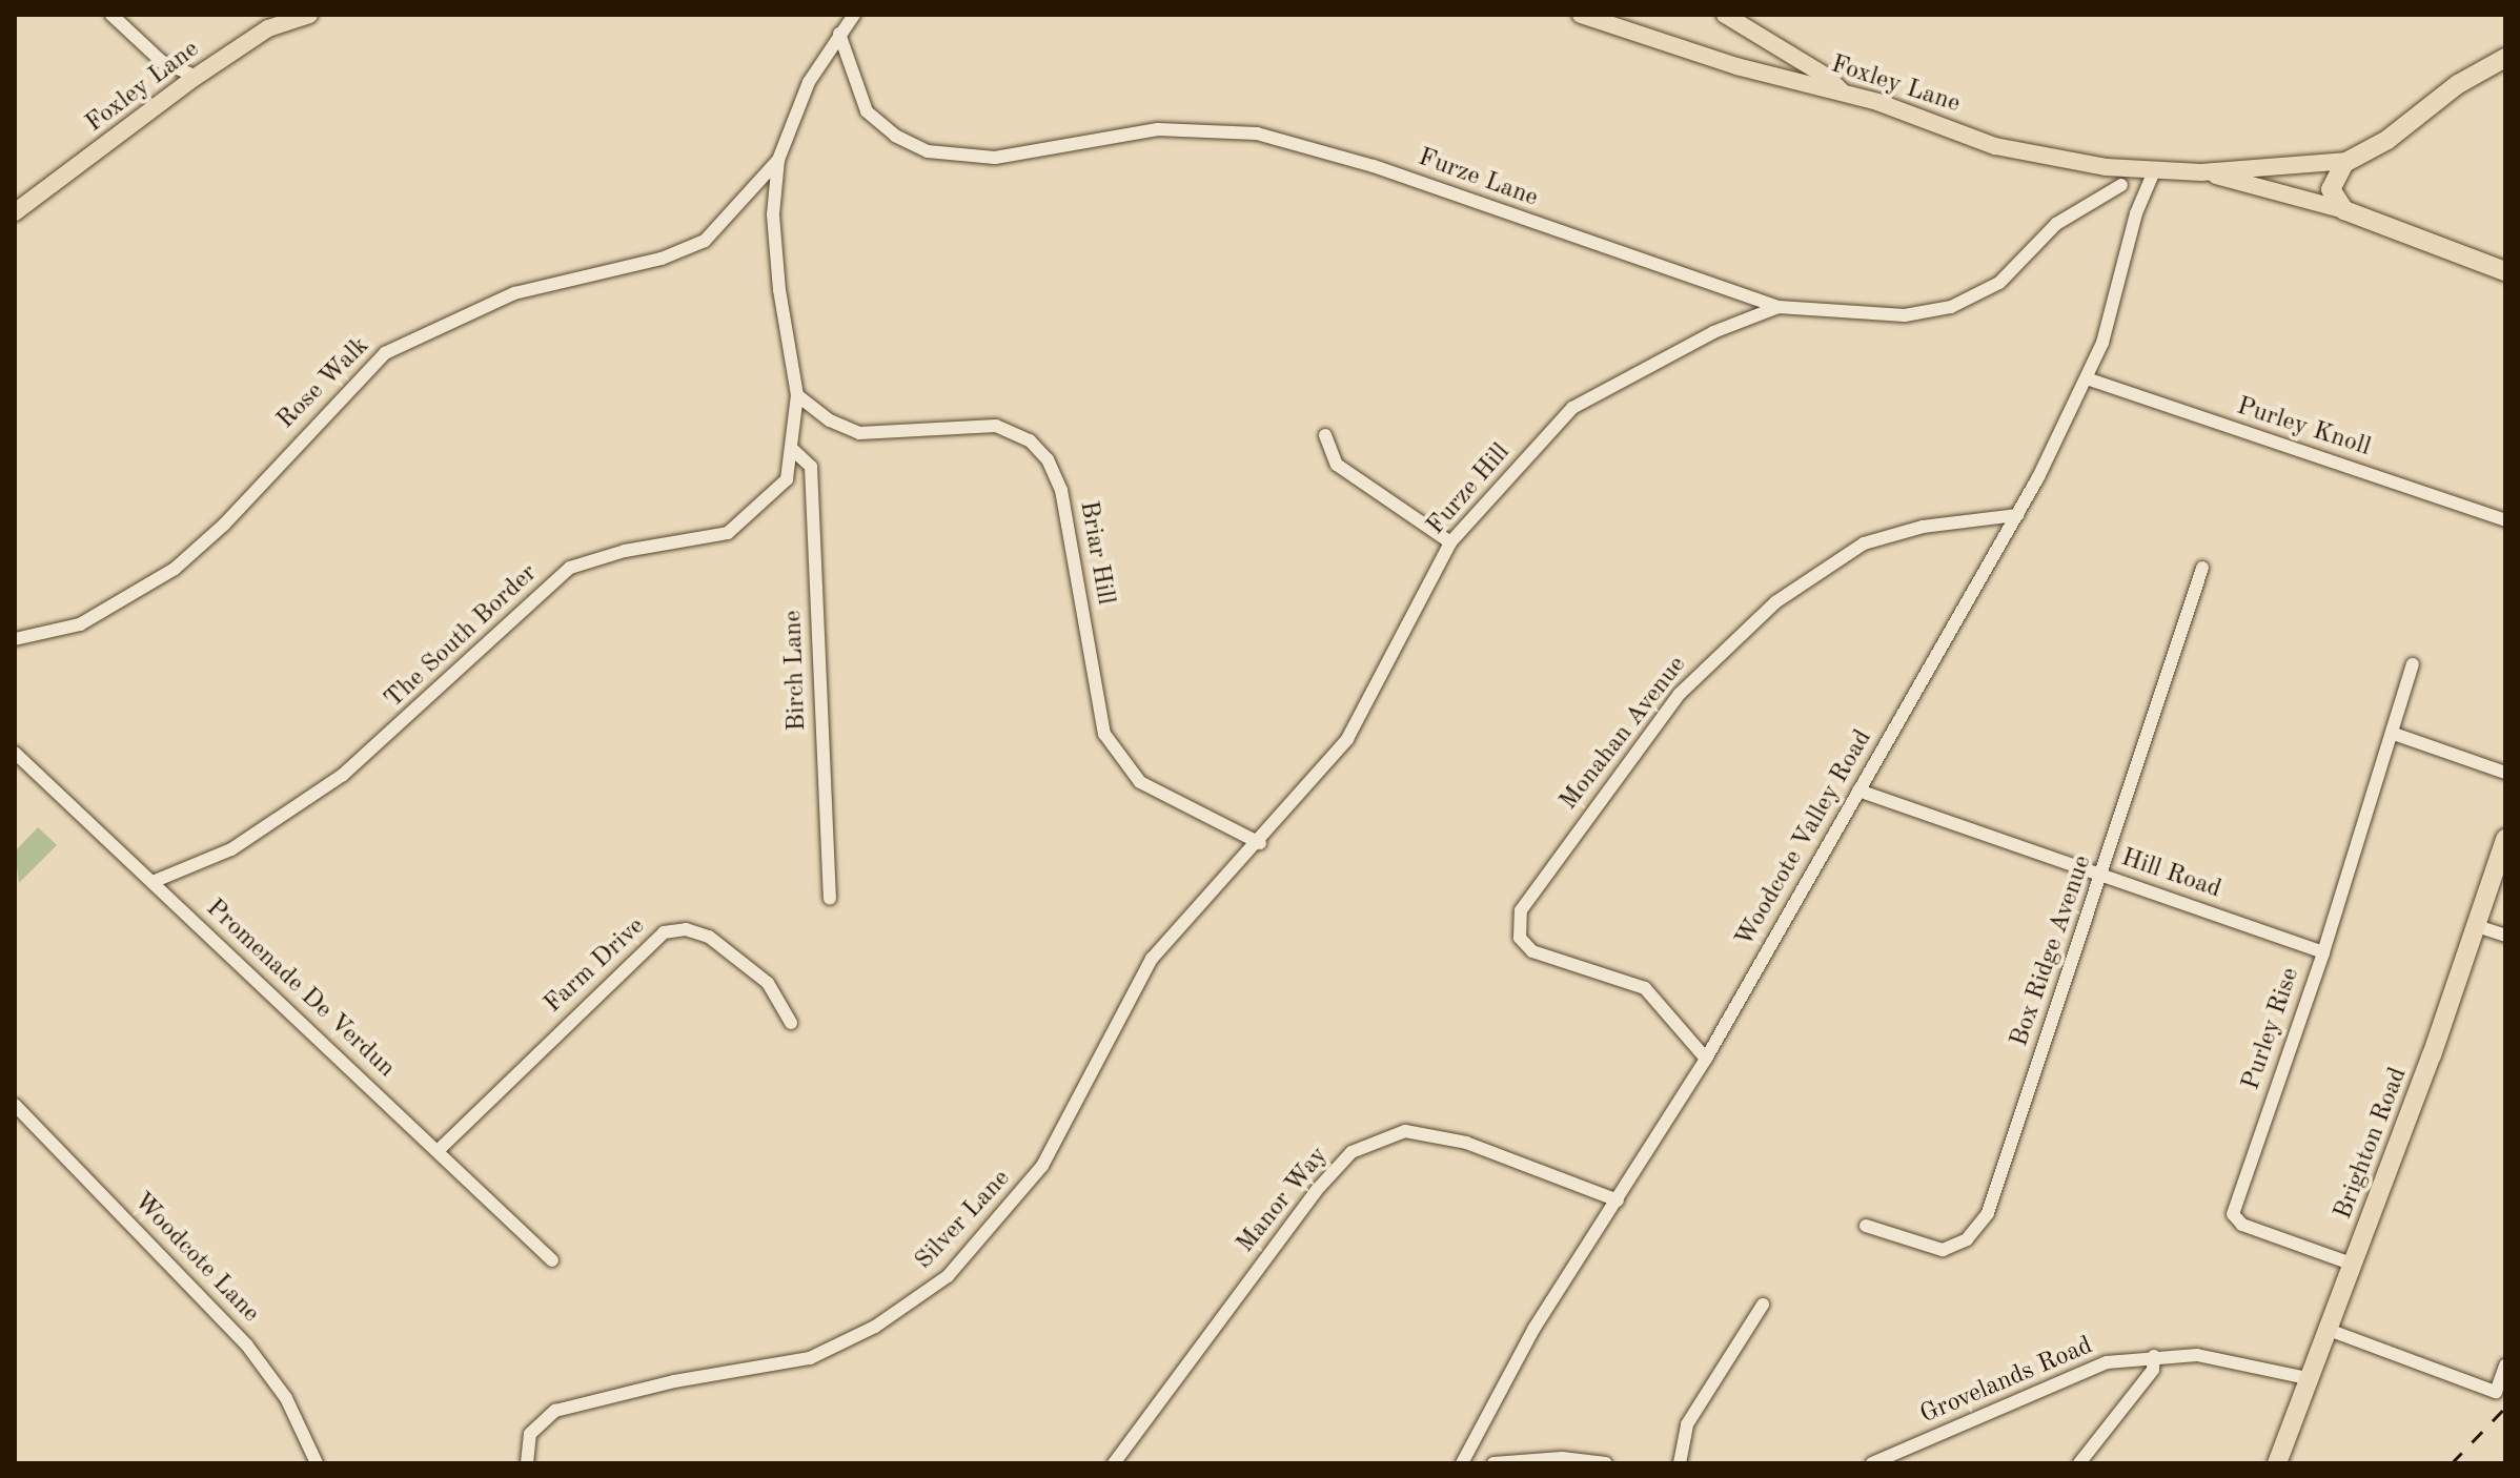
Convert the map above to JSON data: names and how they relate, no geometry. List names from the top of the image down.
{
  "streets": {
    "highway": ["Brighton Road"],
    "main road": ["Foxley Lane"],
    "street": [
      "Furze Lane",
      "Rose Walk",
      "Purley Knoll",
      "Furze Hill",
      "Briar Hill",
      "The South Border",
      "Birch Lane",
      "Monahan Avenue",
      "Woodcote Valley Road",
      "Hill Road",
      "Box Ridge Avenue",
      "Farm Drive",
      "Promenade De Verdun",
      "Purley Rise",
      "Manor Way",
      "Silver Lane",
      "Woodcote Lane",
      "Grovelands Road"
    ]
  },
  "crossings": [
    ["Foxley Lane", "Woodcote Valley Road"],
    ["Furze Lane", "Furze Hill"],
    ["Furze Lane", "The South Border"],
    ["Rose Walk", "The South Border"],
    ["Purley Knoll", "Woodcote Valley Road"],
    ["Furze Hill", "Briar Hill"],
    ["Furze Hill", "Silver Lane"],
    ["Briar Hill", "The South Border"],
    ["Briar Hill", "Silver Lane"],
    ["The South Border", "Birch Lane"],
    ["The South Border", "Promenade De Verdun"],
    ["Monahan Avenue", "Woodcote Valley Road"],
    ["Woodcote Valley Road", "Hill Road"],
    ["Woodcote Valley Road", "Manor Way"],
    ["Hill Road", "Box Ridge Avenue"],
    ["Hill Road", "Purley Rise"],
    ["Farm Drive", "Promenade De Verdun"],
    ["Purley Rise", "Brighton Road"],
    ["Brighton Road", "Grovelands Road"]
  ]
}
